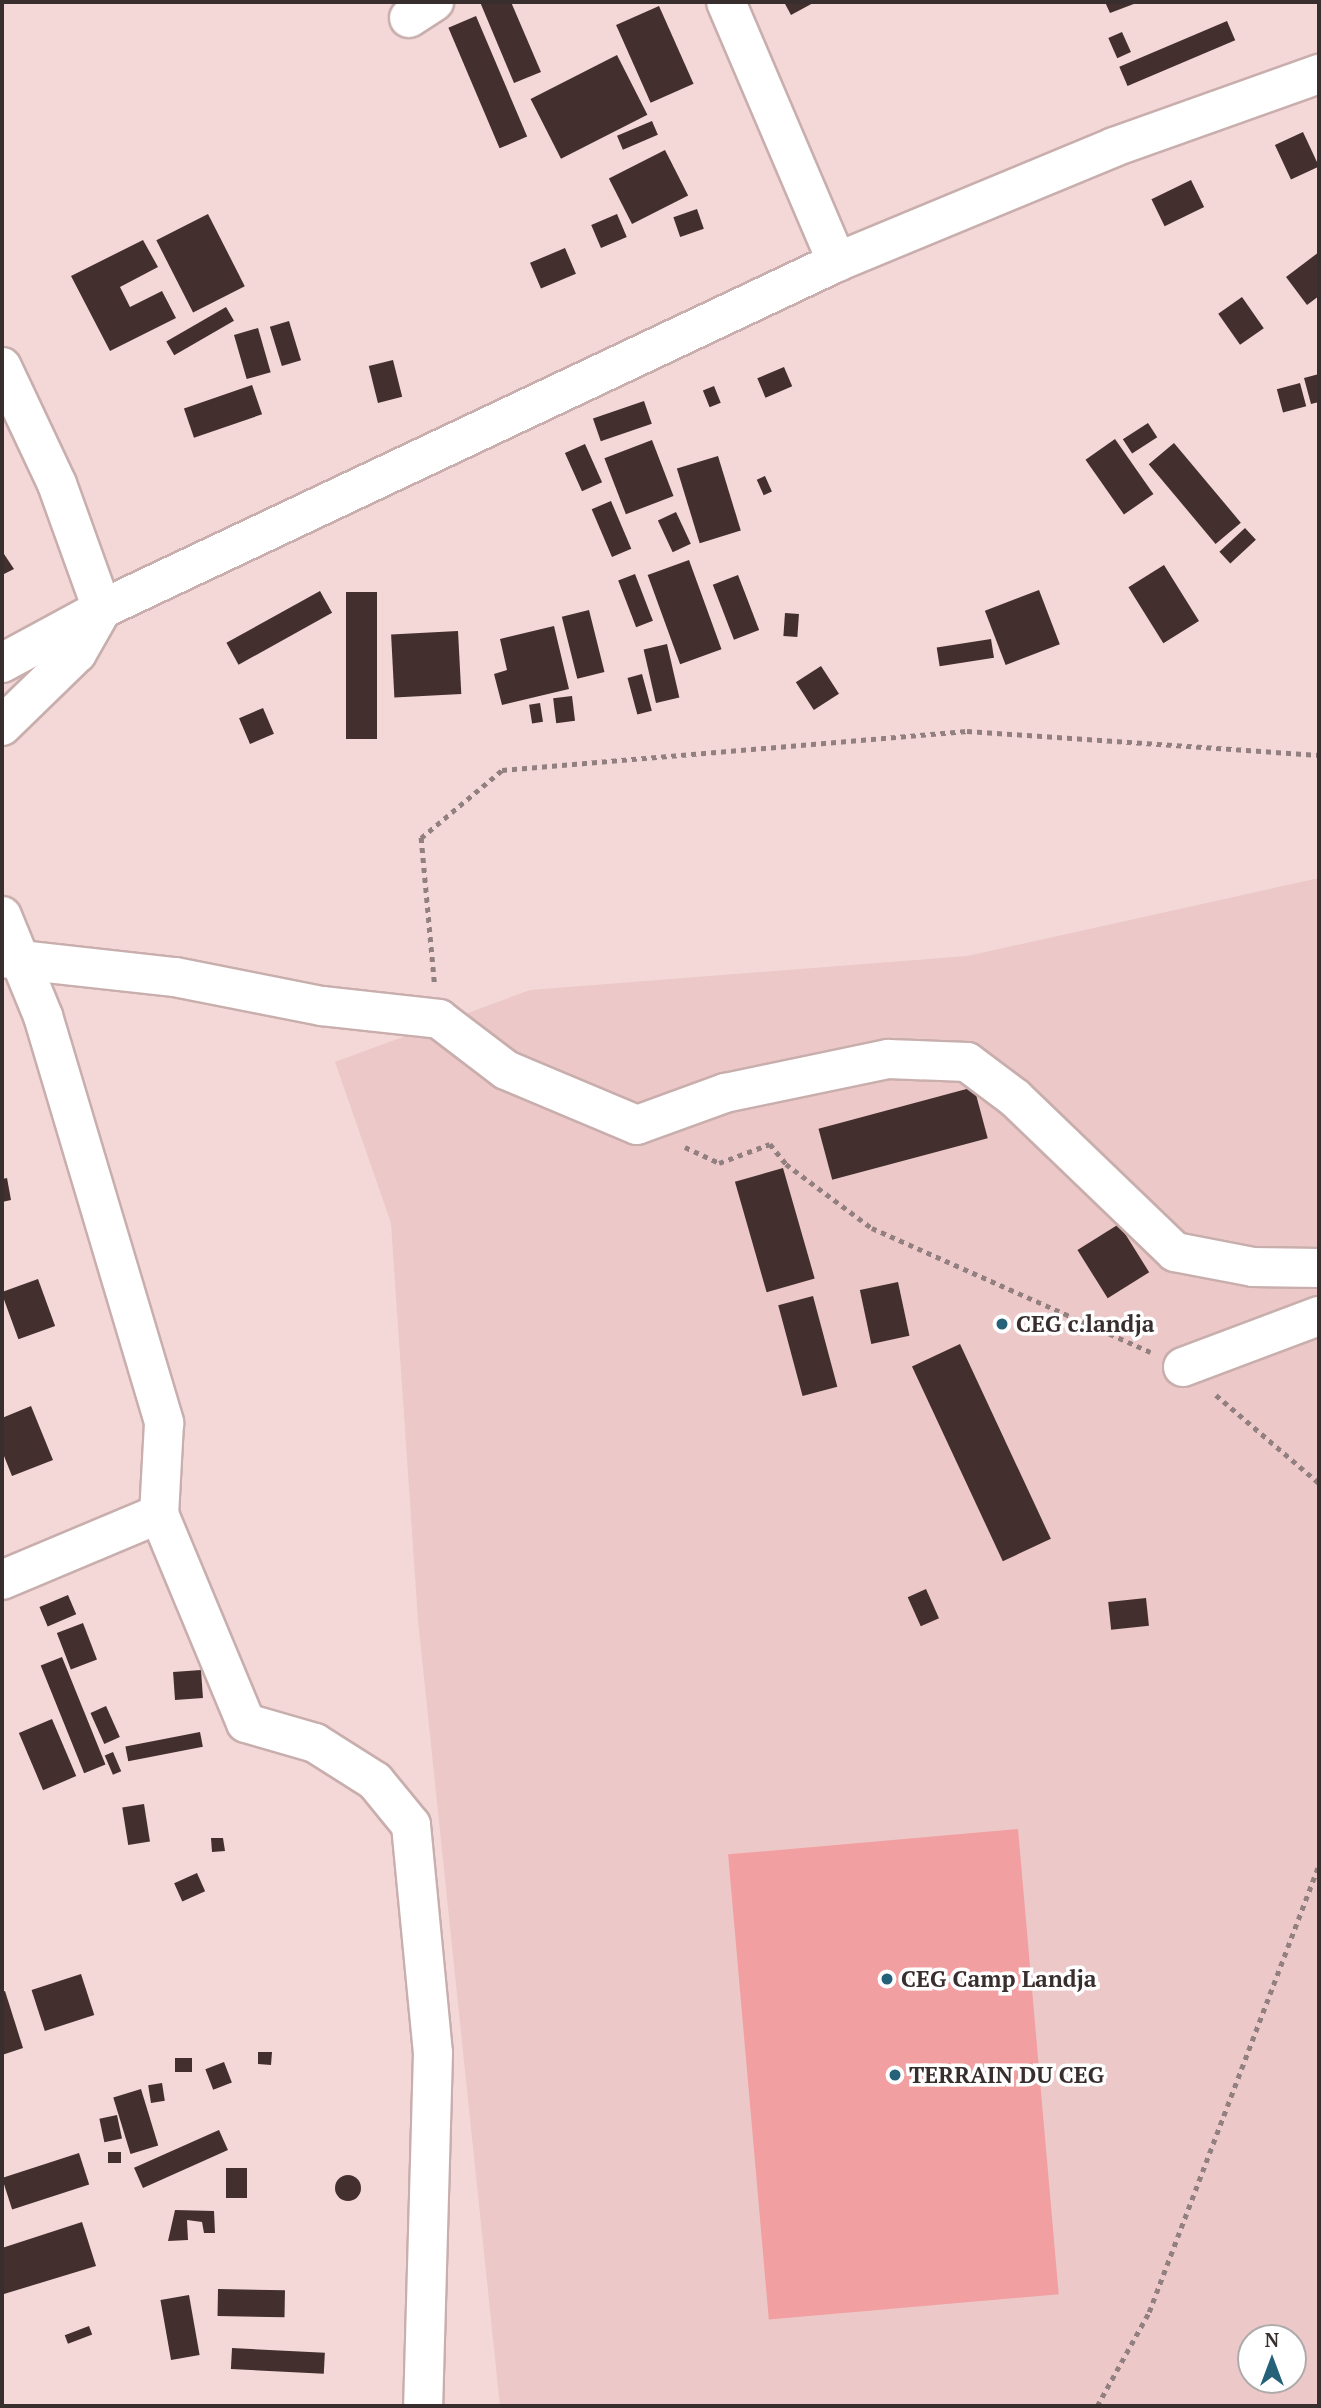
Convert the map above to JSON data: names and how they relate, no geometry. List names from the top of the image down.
{
  "places": ["CEG c.landja", "CEG Camp Landja", "TERRAIN DU CEG"],
  "north": "top"
}
